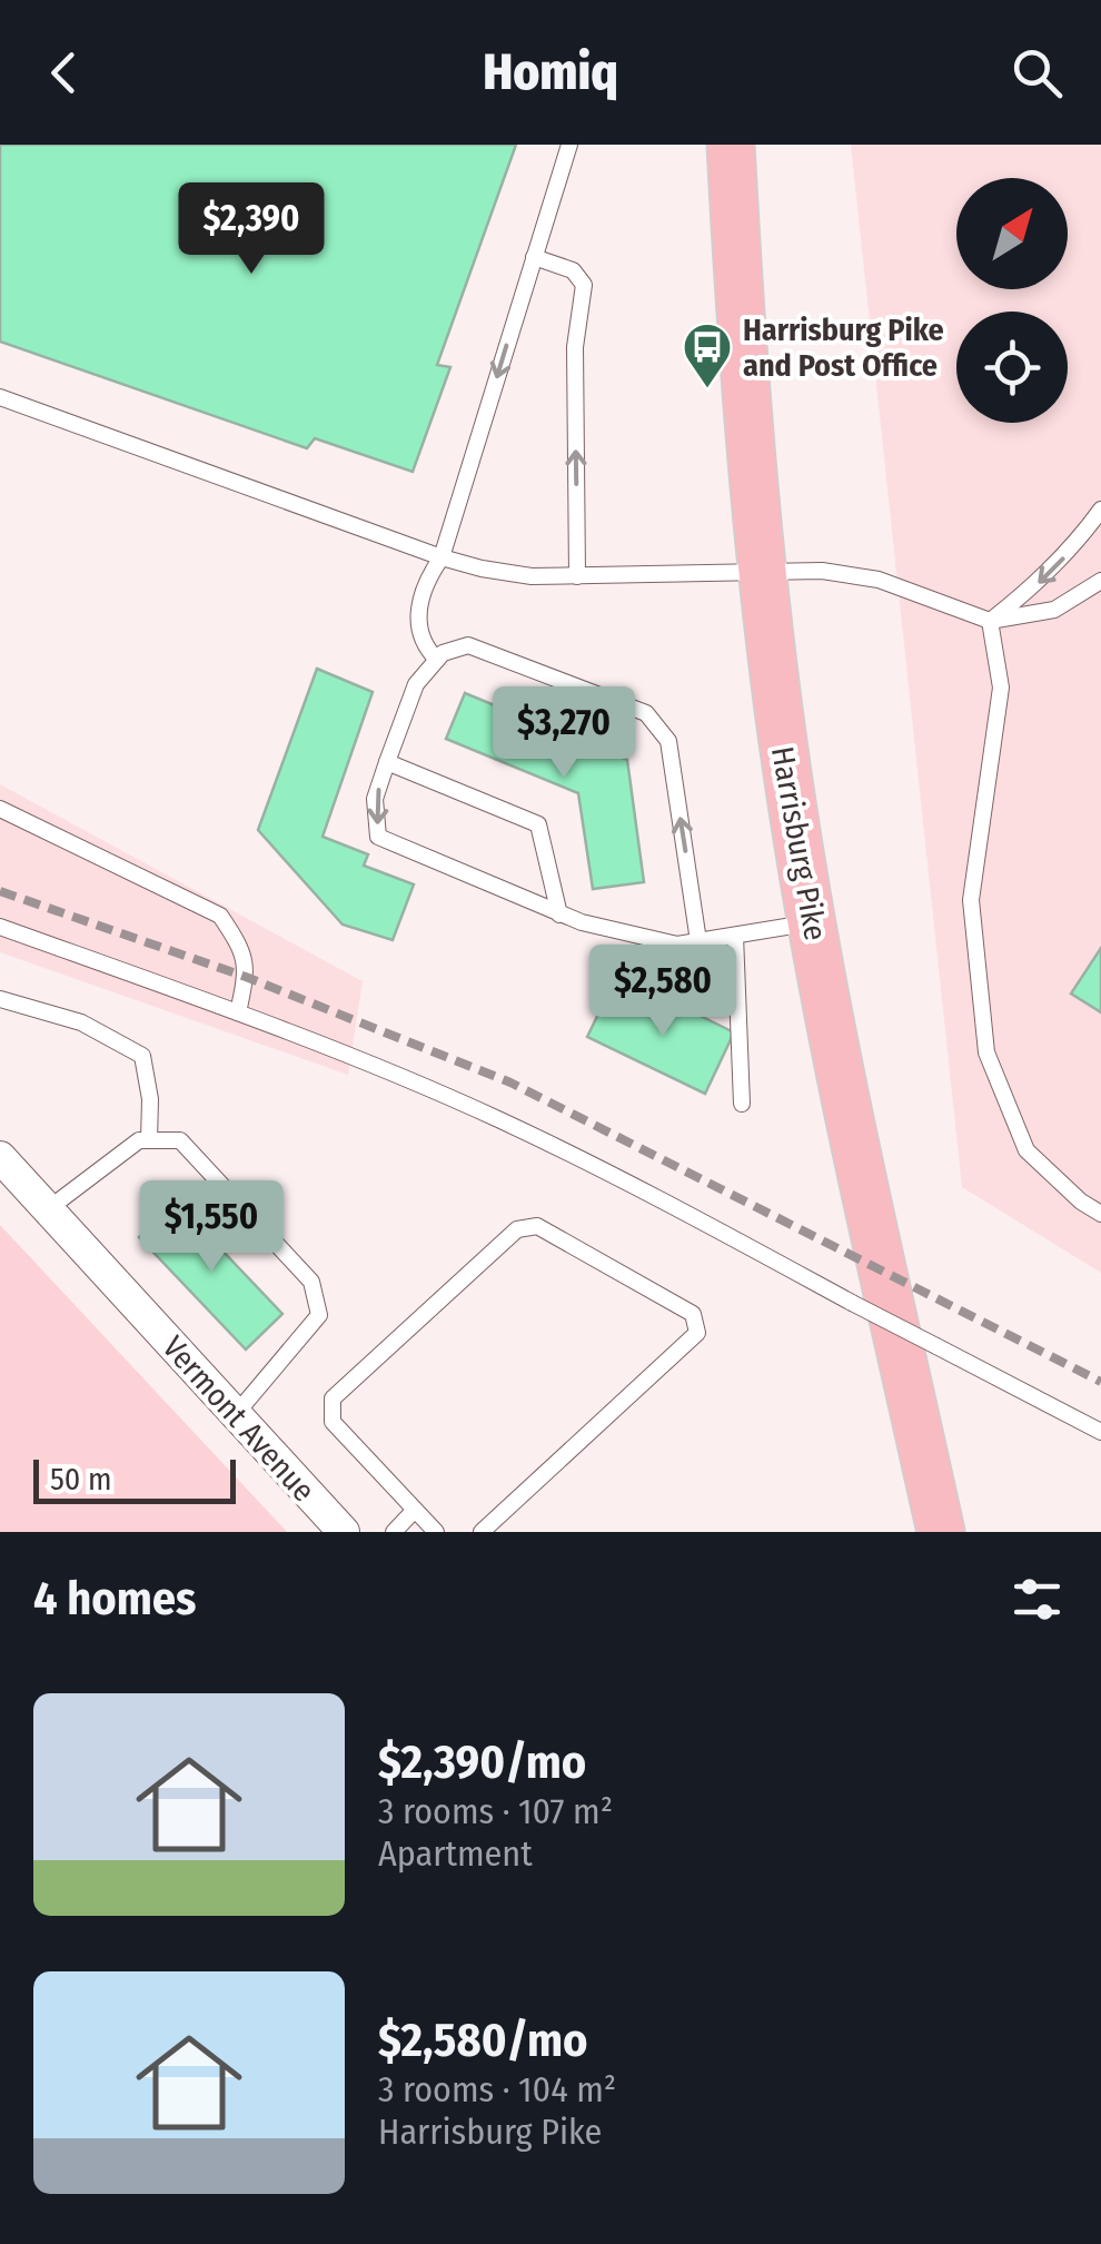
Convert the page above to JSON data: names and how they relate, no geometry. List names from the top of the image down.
{
  "streets": {
    "main road": ["Harrisburg Pike"],
    "street": ["Vermont Avenue"]
  },
  "places": {
    "bus stop": ["Harrisburg Pike and Post Office"]
  },
  "scale_bar": "50 m",
  "north": "top right",
  "page": {
    "header": "Homiq",
    "price": [
      "$2,390",
      "$3,270",
      "$2,580",
      "$1,550"
    ],
    "scale": "50 m",
    "heading": "4 homes",
    "list": [
      {
        "name": "$2,390/mo",
        "note": "3 rooms · 107 m² · Apartment"
      },
      {
        "name": "$2,580/mo",
        "note": "3 rooms · 104 m² · Harrisburg Pike"
      }
    ]
  }
}
